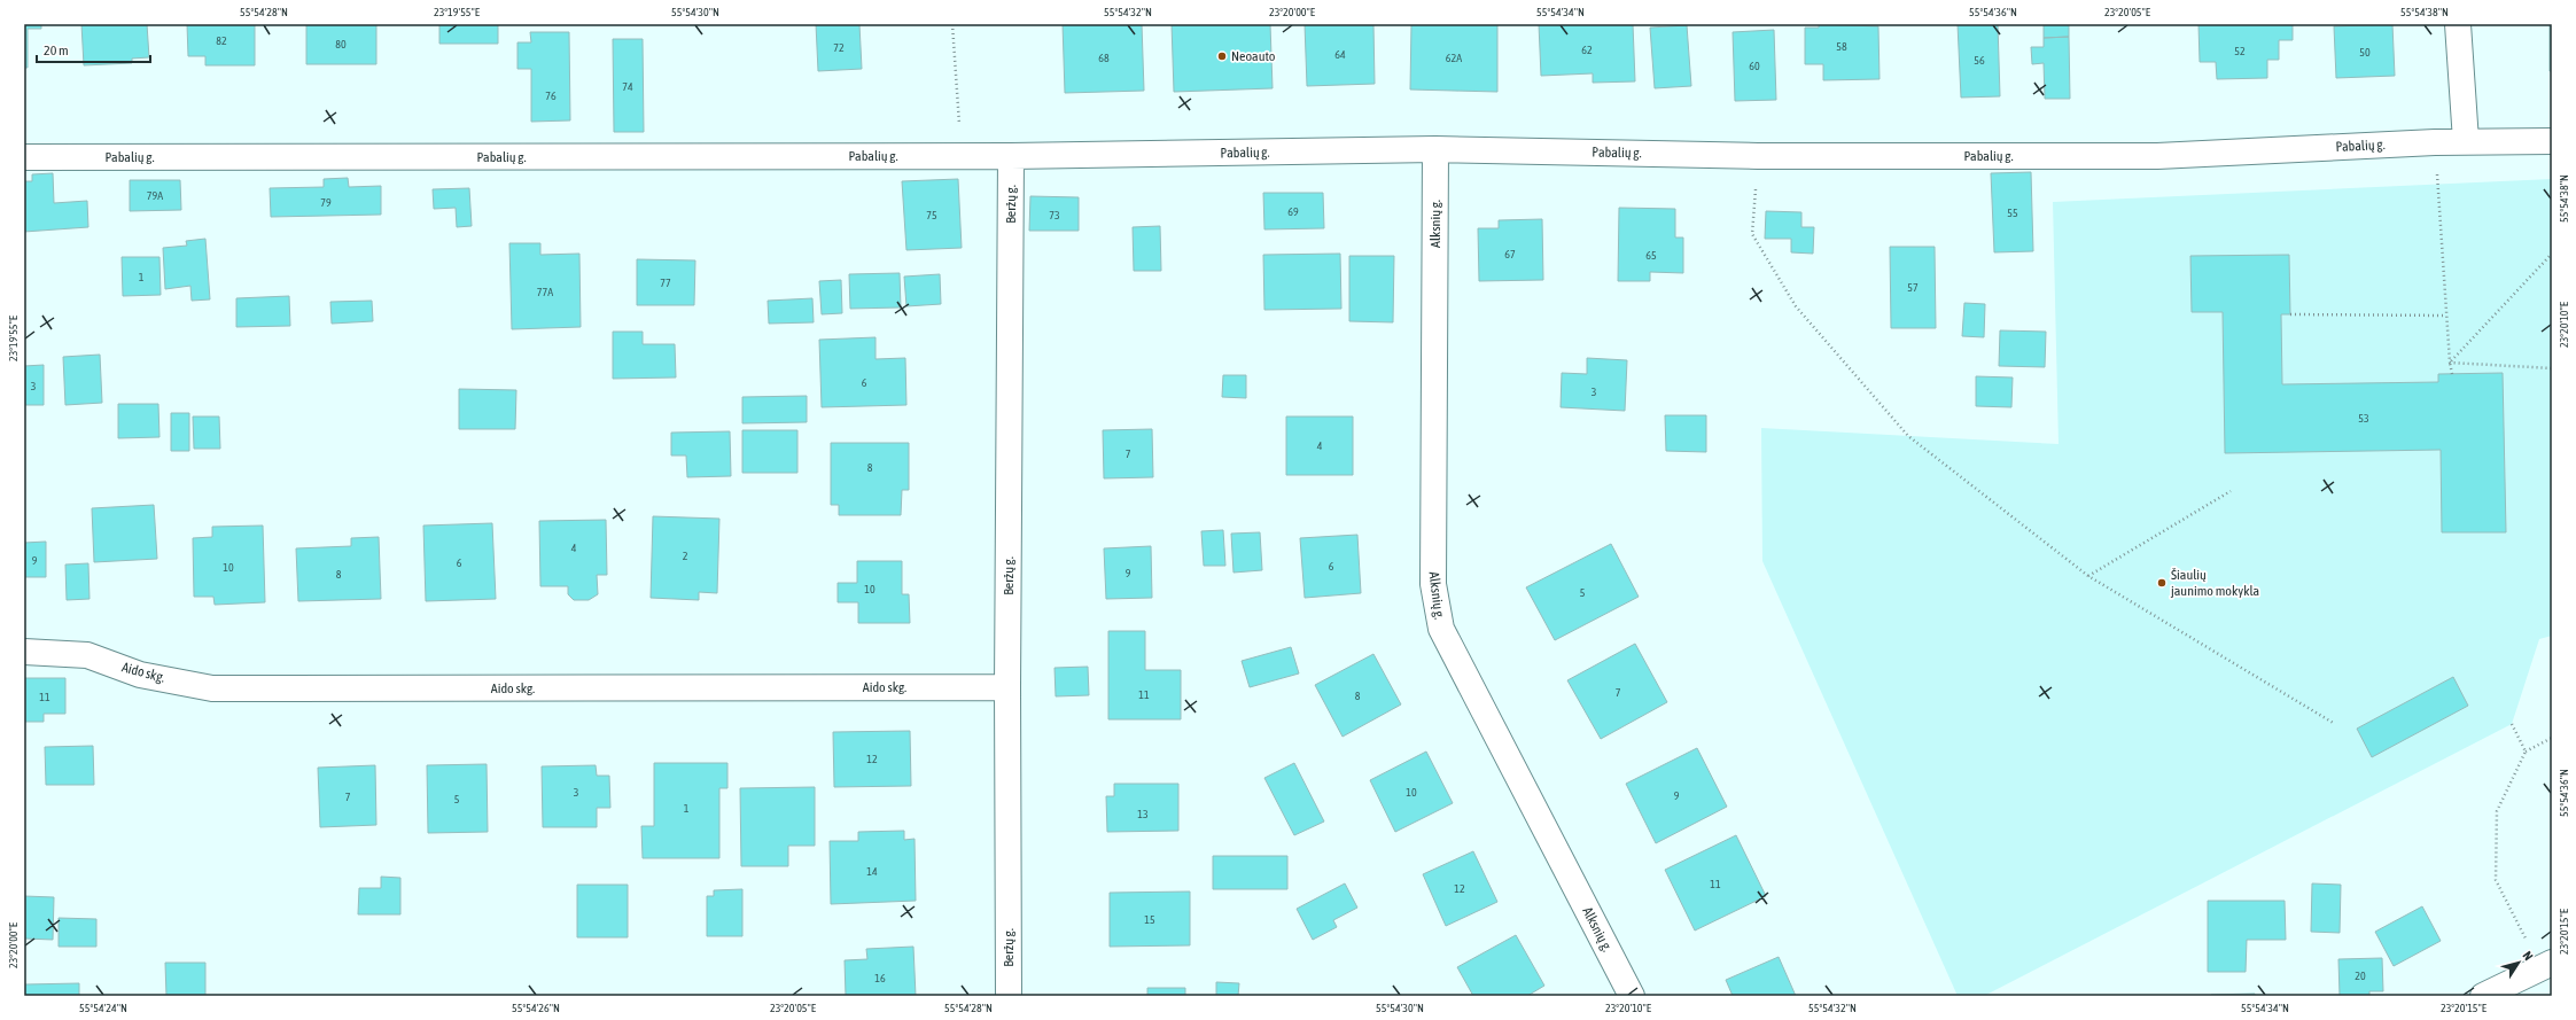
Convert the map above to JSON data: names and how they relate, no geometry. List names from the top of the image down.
{
  "streets": {
    "street": [
      "Pabalių g.",
      "Beržų g.",
      "Alksnių g.",
      "Aido skg."
    ]
  },
  "crossings": [
    ["Pabalių g.", "Beržų g."],
    ["Pabalių g.", "Alksnių g."],
    ["Beržų g.", "Aido skg."]
  ],
  "places": ["Neoauto", "Šiaulių jaunimo mokykla"],
  "house_numbers": [
    "82",
    "80",
    "58",
    "72",
    "62",
    "52",
    "50",
    "64",
    "68",
    "62A",
    "56",
    "60",
    "74",
    "76",
    "79A",
    "79",
    "69",
    "55",
    "75",
    "73",
    "67",
    "65",
    "1",
    "77",
    "57",
    "77A",
    "6",
    "3",
    "3",
    "53",
    "4",
    "7",
    "8",
    "4",
    "2",
    "9",
    "6",
    "6",
    "10",
    "9",
    "8",
    "10",
    "5",
    "7",
    "11",
    "8",
    "11",
    "12",
    "3",
    "10",
    "9",
    "7",
    "5",
    "1",
    "13",
    "14",
    "11",
    "12",
    "15",
    "20",
    "16"
  ],
  "scale_bar": "20 m",
  "north": "top right",
  "coordinates": [
    "55°54'28\"N",
    "23°19'55\"E",
    "55°54'30\"N",
    "55°54'32\"N",
    "23°20'00\"E",
    "55°54'34\"N",
    "55°54'36\"N",
    "23°20'05\"E",
    "55°54'38\"N",
    "23°20'10\"E",
    "23°20'15\"E",
    "55°54'24\"N",
    "55°54'26\"N"
  ]
}
